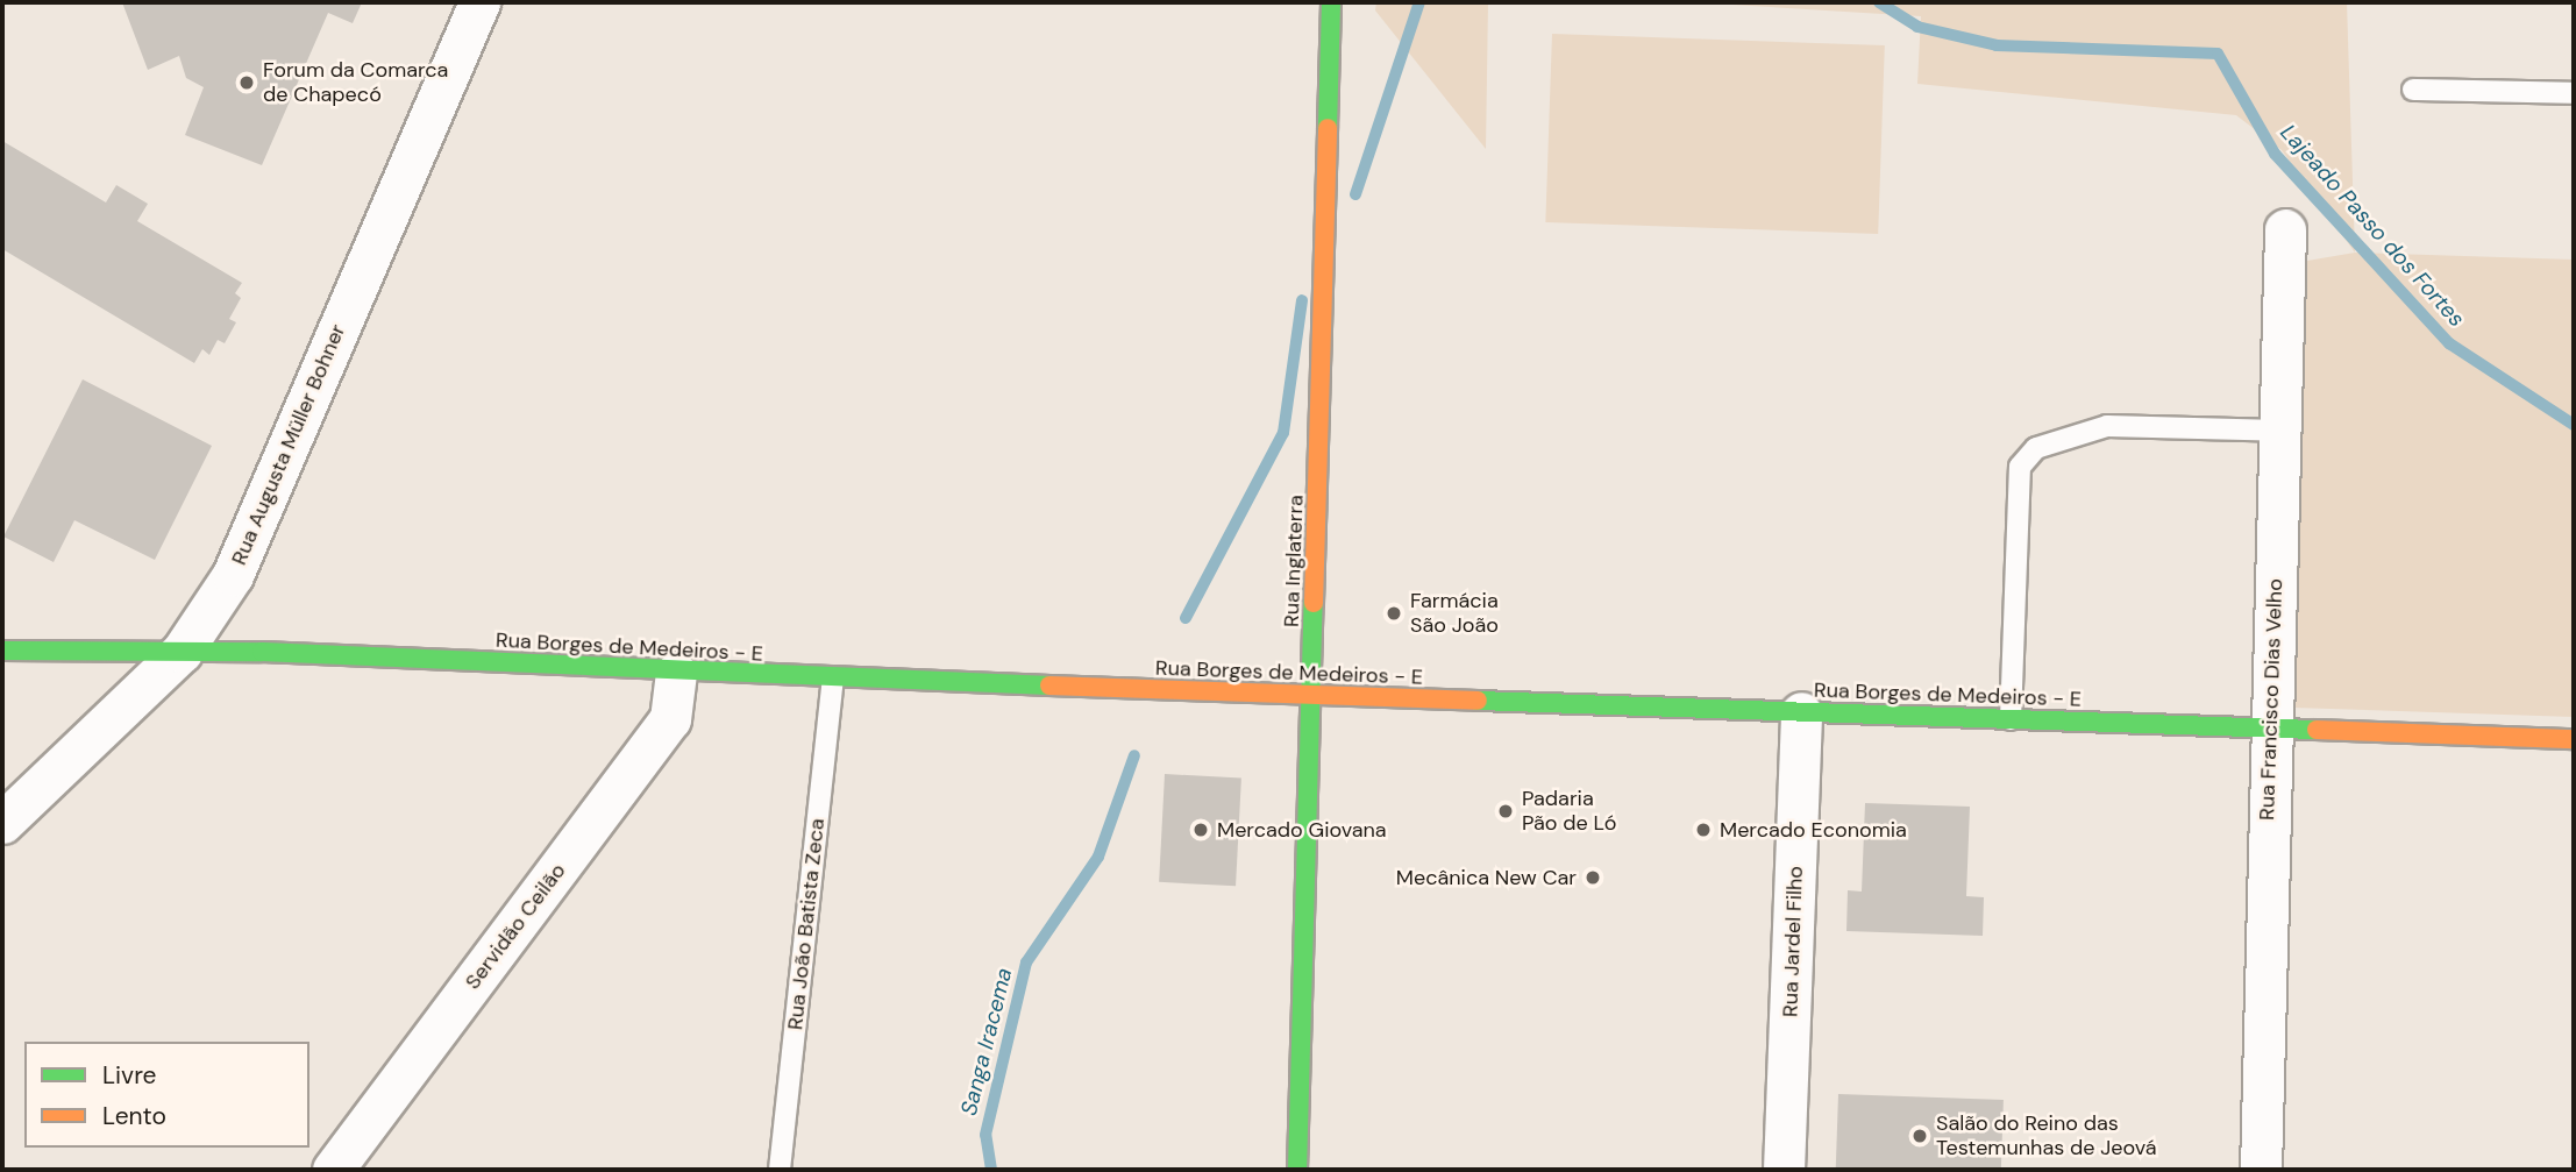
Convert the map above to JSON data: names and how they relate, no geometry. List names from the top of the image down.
{
  "streets": {
    "street": [
      "Rua Augusta Müller Bohner",
      "Rua Inglaterra",
      "Rua Borges de Medeiros - E",
      "Rua Francisco Dias Velho",
      "Servidão Ceilão",
      "Rua Jardel Filho"
    ],
    "lane": ["Rua João Batista Zeca"]
  },
  "crossings": [
    ["Rua Augusta Müller Bohner", "Rua Borges de Medeiros - E"],
    ["Rua Inglaterra", "Rua Borges de Medeiros - E"],
    ["Rua Borges de Medeiros - E", "Rua Francisco Dias Velho"],
    ["Rua Borges de Medeiros - E", "Rua João Batista Zeca"],
    ["Rua Borges de Medeiros - E", "Servidão Ceilão"],
    ["Rua Borges de Medeiros - E", "Rua Jardel Filho"]
  ],
  "water": ["Lajeado Passo dos Fortes", "Sanga Iracema"],
  "places": [
    "Forum da Comarca de Chapecó",
    "Farmácia São João",
    "Padaria Pão de Ló",
    "Mercado Giovana",
    "Mercado Economia",
    "Mecânica New Car",
    "Salão do Reino das Testemunhas de Jeová"
  ],
  "legend": ["Livre", "Lento"]
}
